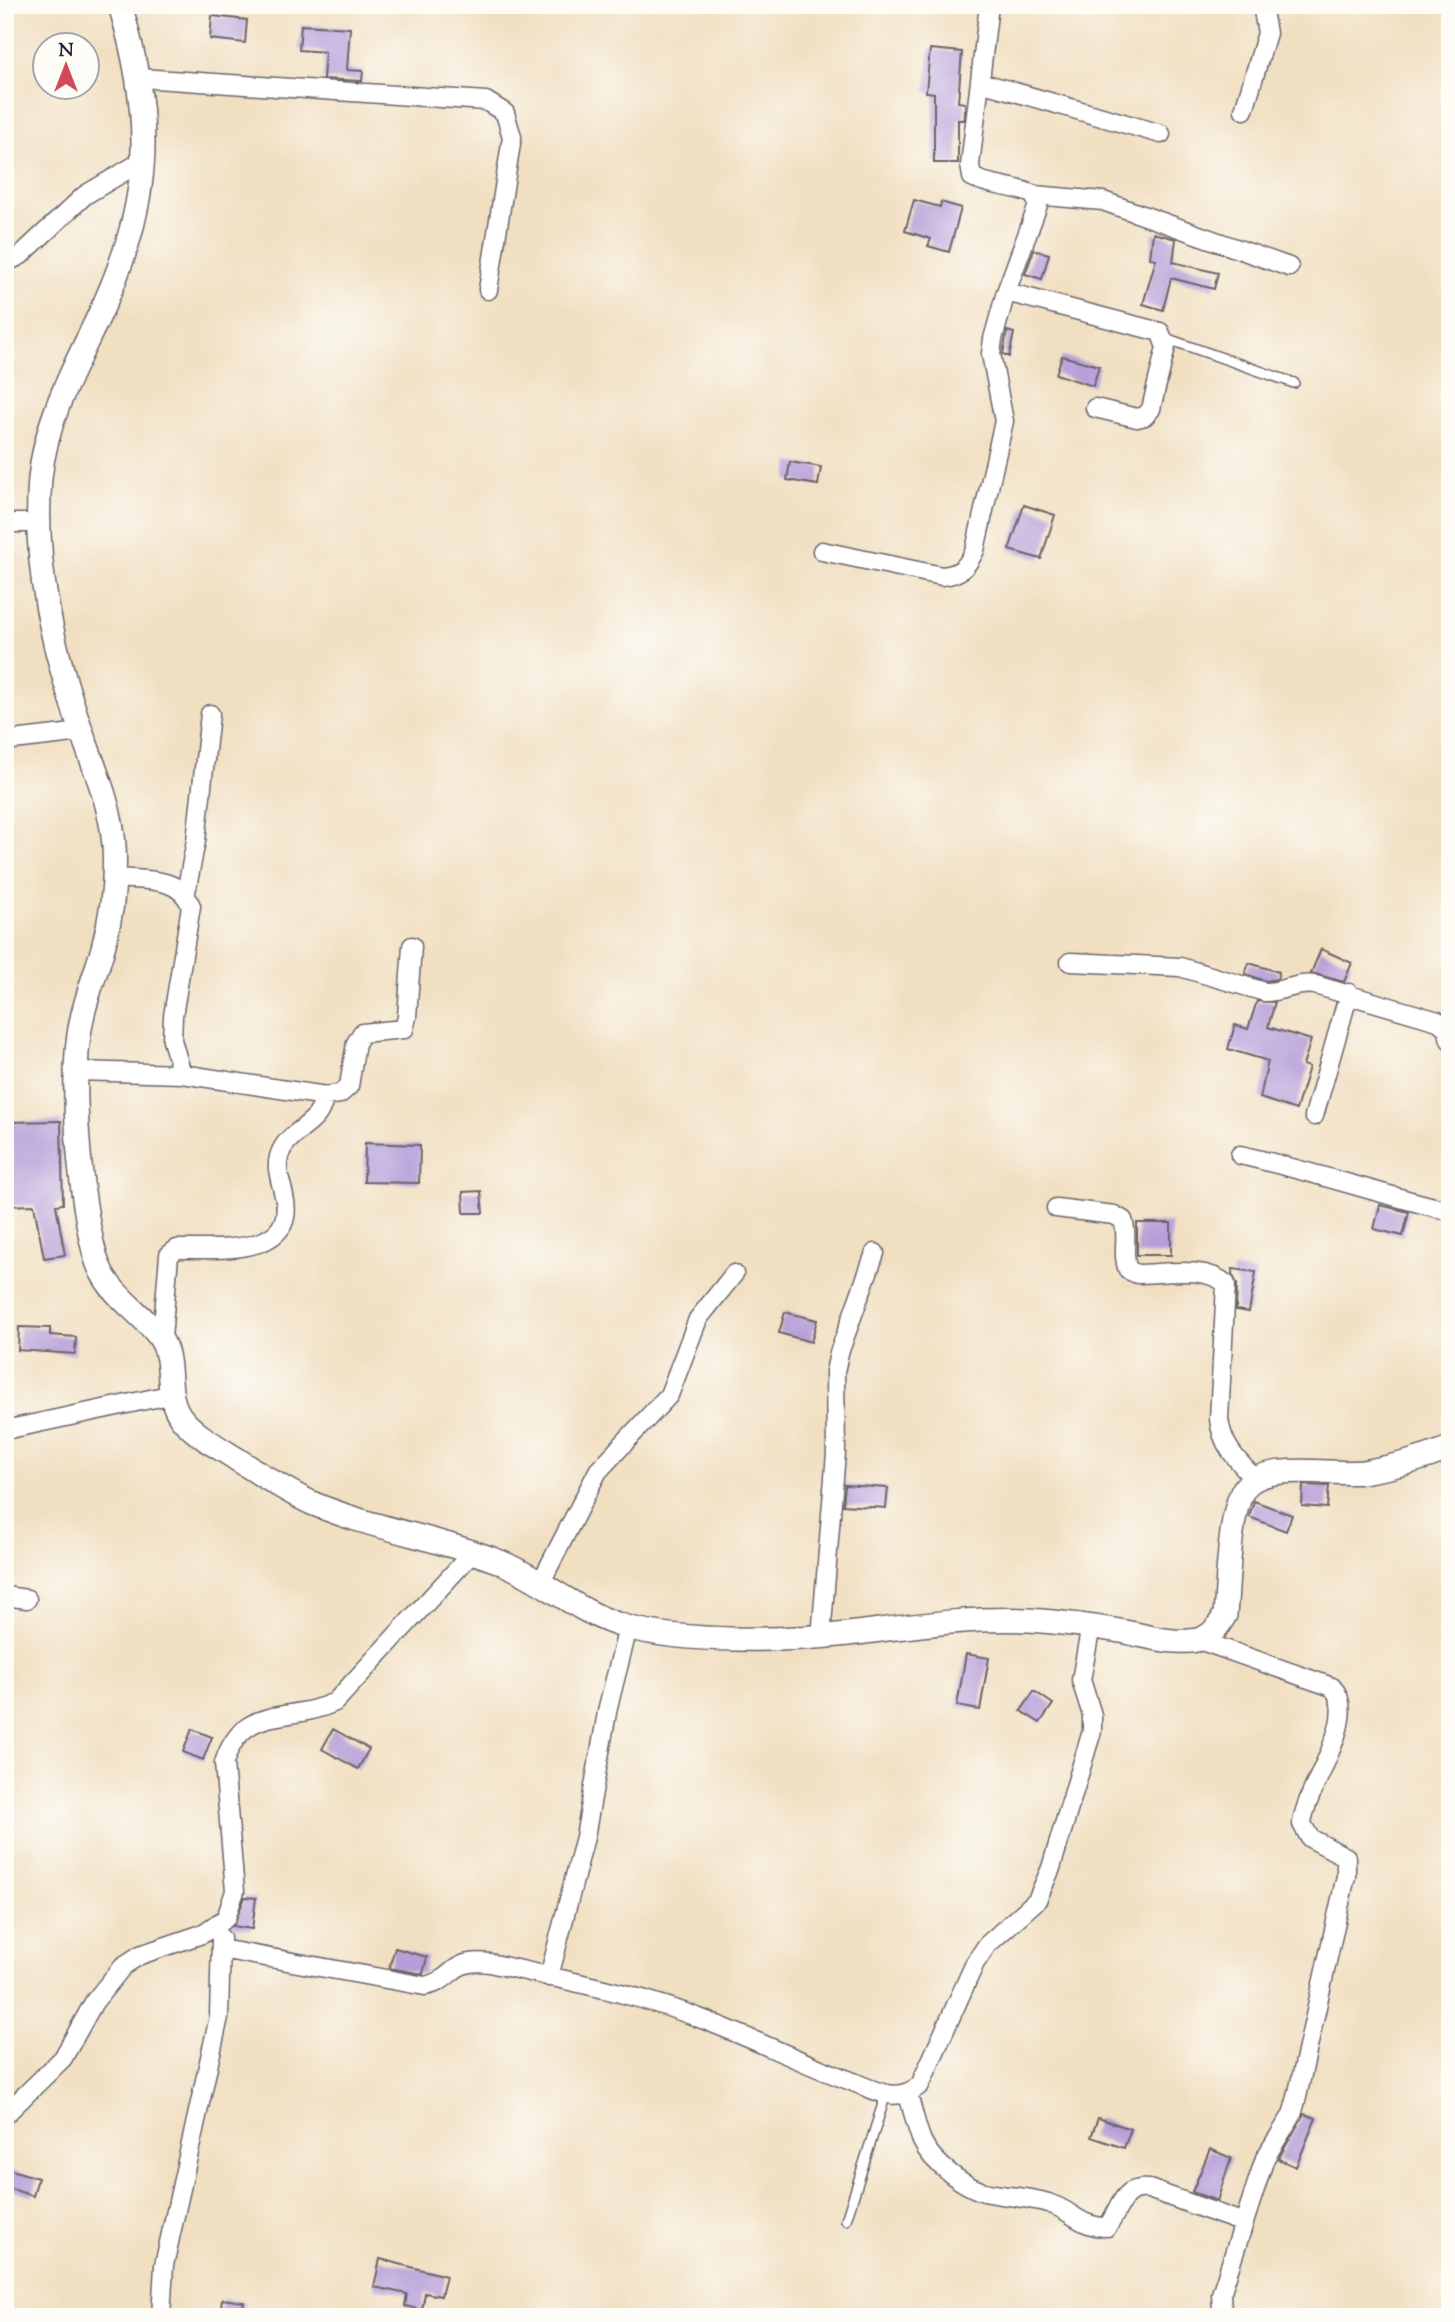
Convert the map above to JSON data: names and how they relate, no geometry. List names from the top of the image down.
{
  "north": "top"
}
